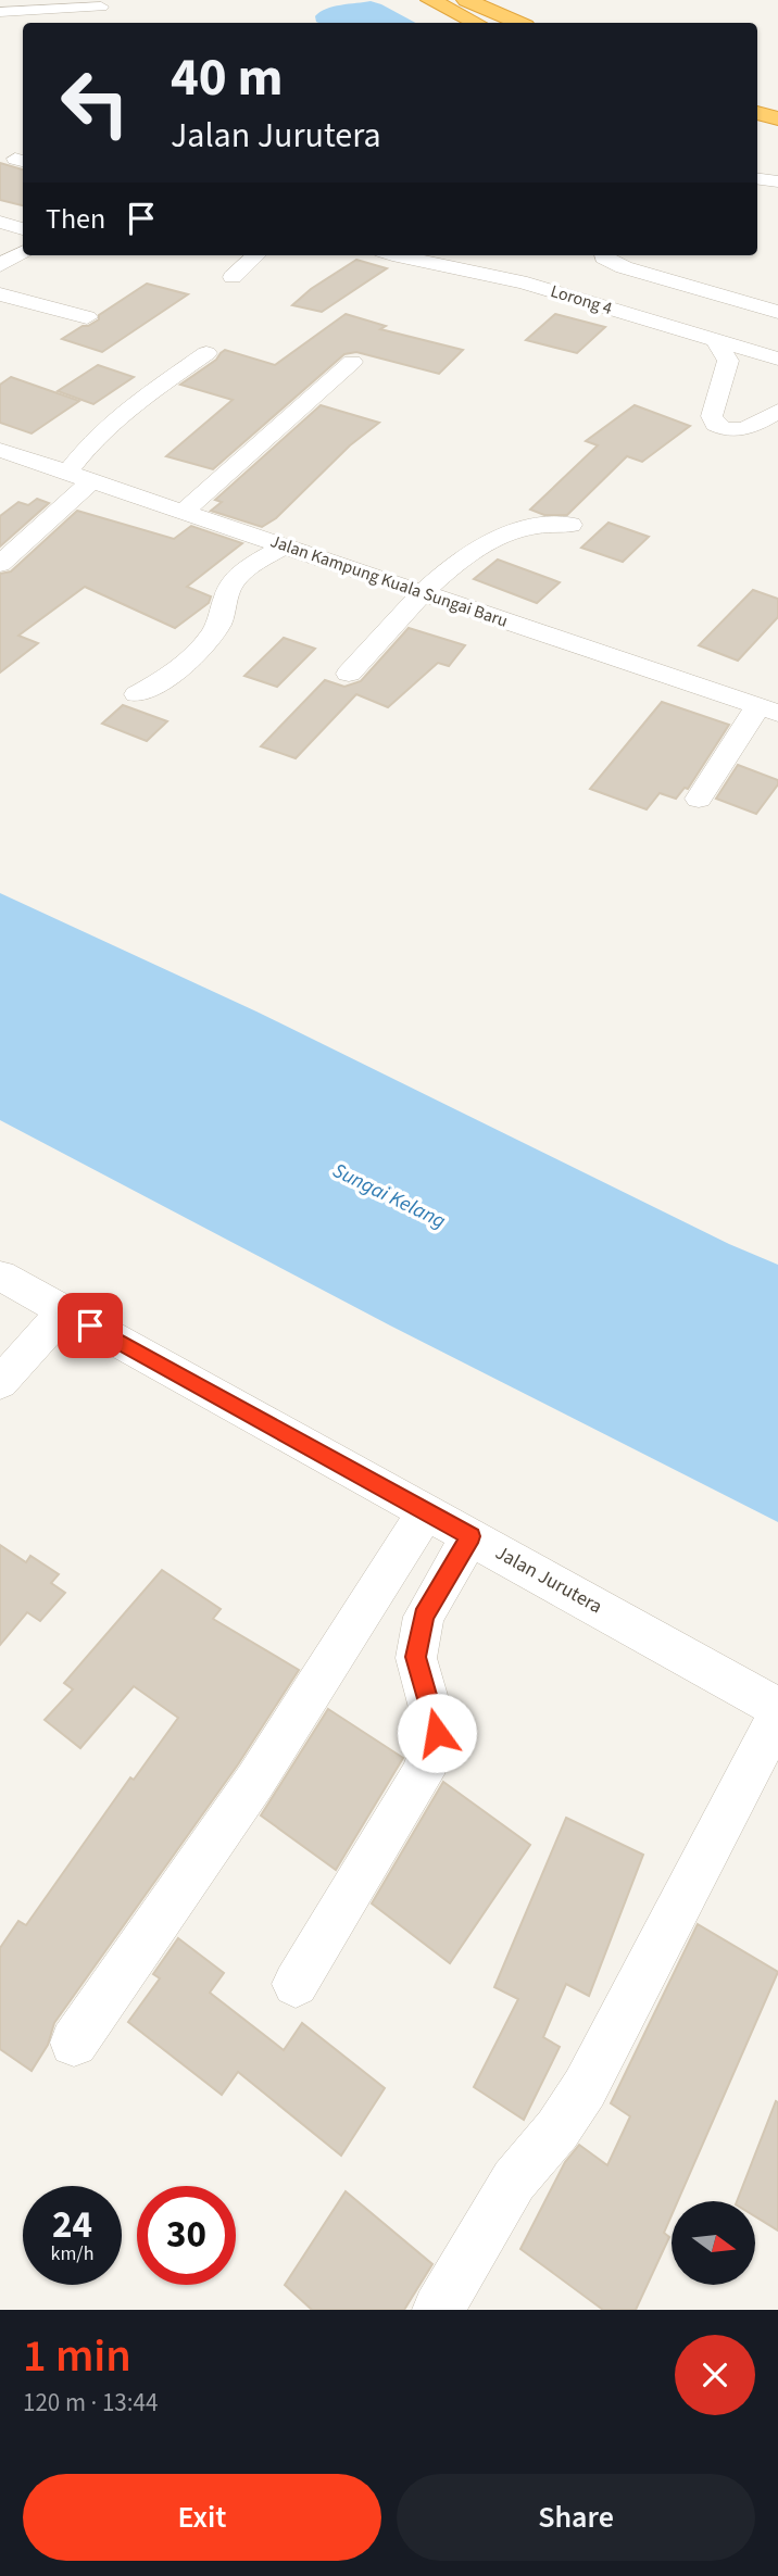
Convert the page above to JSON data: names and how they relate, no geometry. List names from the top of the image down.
{
  "streets": {
    "street": ["Lorong 4", "Jalan Kampung Kuala Sungai Baru", "Jalan Jurutera"]
  },
  "water": ["Sungai Kelang"],
  "north": "right",
  "page": {
    "turn": ["40 m", "Jalan Jurutera"],
    "then": "Then",
    "speed": "24 km/h",
    "limit": "30",
    "heading": ["1 min", "120 m · 13:44"],
    "buttons": ["Exit", "Share"]
  }
}
